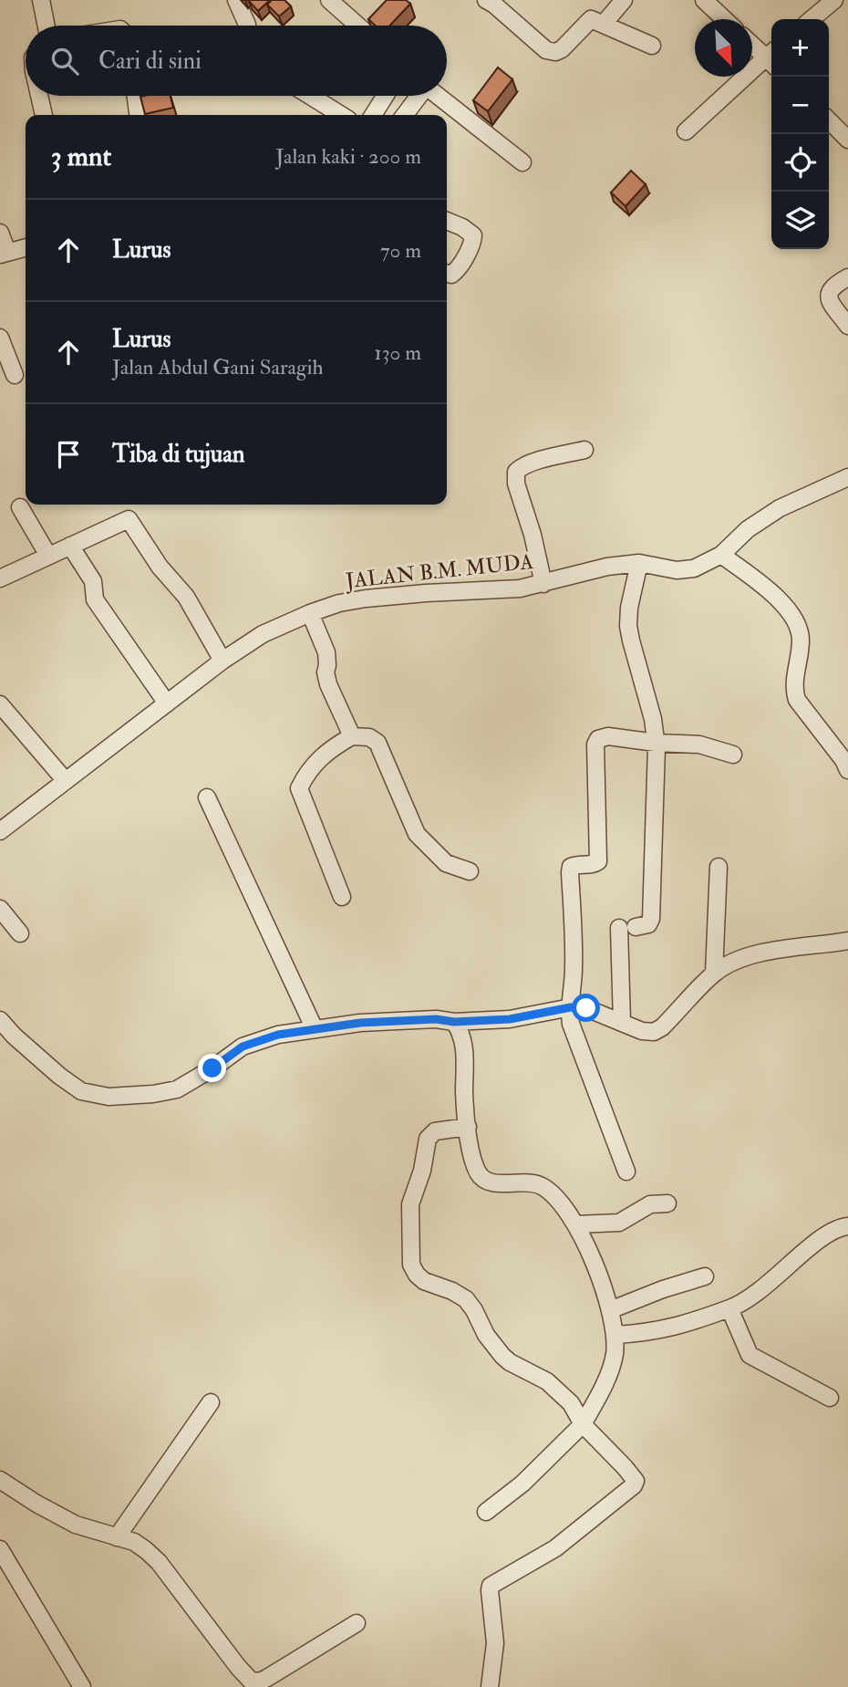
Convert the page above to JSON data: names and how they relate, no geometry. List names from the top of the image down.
{
  "streets": {
    "street": ["JALAN B.M. MUDA"]
  },
  "north": "bottom right",
  "page": {
    "map_buttons": ["+", "−"],
    "search": "Cari di sini",
    "heading": ["3 mnt", "Jalan kaki · 200 m"],
    "list": [
      ["Lurus", "70 m"],
      ["Lurus", "Jalan Abdul Gani Saragih", "130 m"],
      "Tiba di tujuan"
    ]
  }
}
